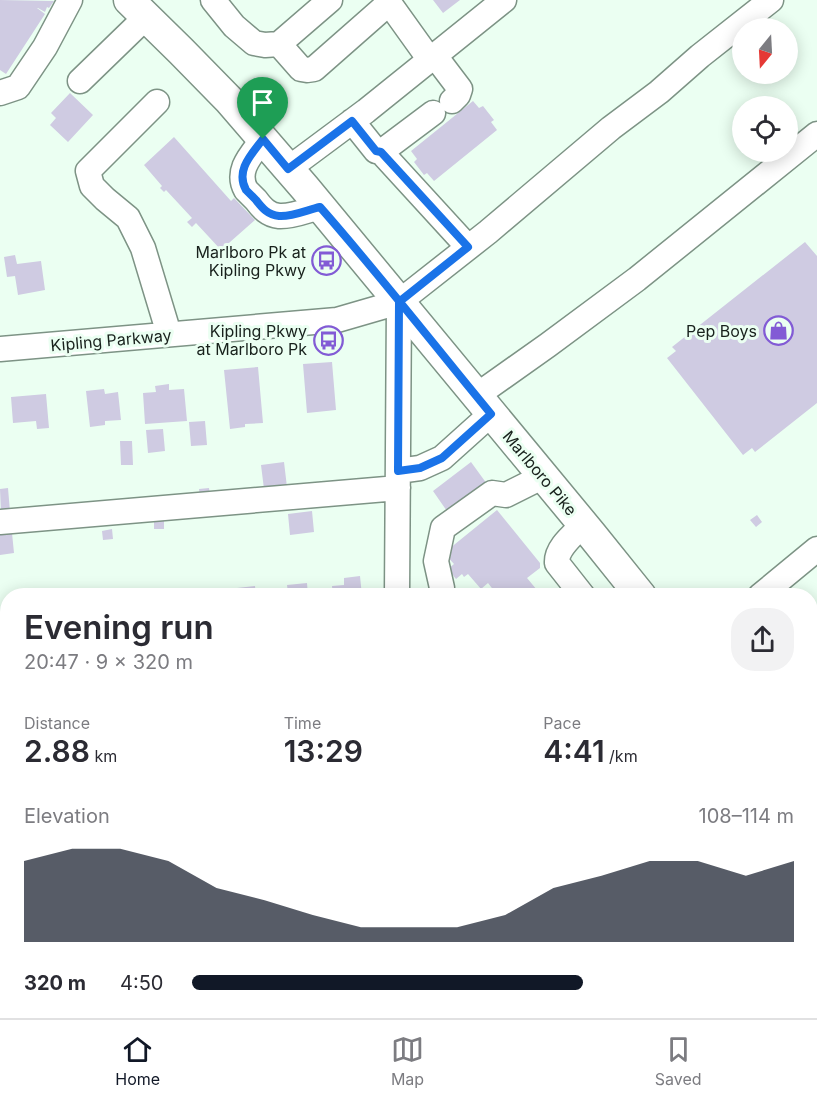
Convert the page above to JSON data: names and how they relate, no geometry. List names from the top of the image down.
{
  "streets": {
    "main road": ["Marlboro Pike"],
    "street": ["Kipling Parkway"]
  },
  "crossings": [
    ["Kipling Parkway", "Marlboro Pike"]
  ],
  "places": {
    "bus stop": ["Marlboro Pk at Kipling Pkwy", "Kipling Pkwy at Marlboro Pk"],
    "shop": ["Pep Boys"]
  },
  "north": "bottom",
  "page": {
    "heading": ["Evening run", "20:47 · 9 × 320 m"],
    "stats": [
      ["Distance", "2.88 km"],
      ["Time", "13:29"],
      ["Pace", "4:41 /km"]
    ],
    "chart": ["Elevation", "108–114 m"],
    "list": [
      {
        "name": "320 m",
        "note": "4:50"
      }
    ],
    "tabs": ["Home", "Map", "Saved"]
  }
}
